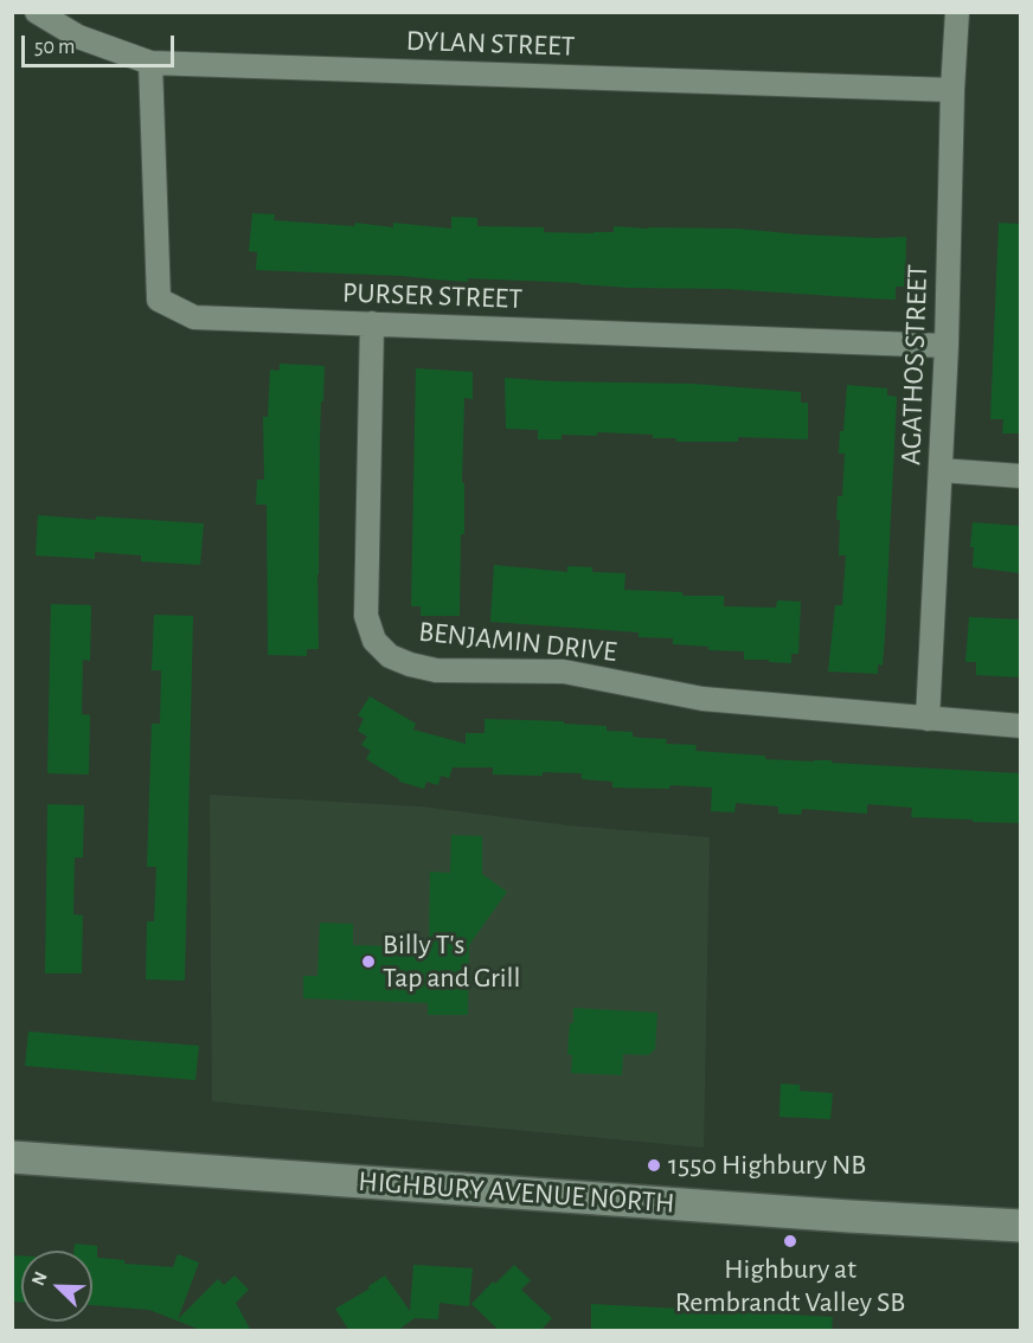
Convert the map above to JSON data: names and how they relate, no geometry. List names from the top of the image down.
{
  "streets": {
    "main road": ["HIGHBURY AVENUE NORTH"],
    "street": [
      "DYLAN STREET",
      "PURSER STREET",
      "AGATHOS STREET",
      "BENJAMIN DRIVE"
    ]
  },
  "crossings": [
    ["DYLAN STREET", "PURSER STREET"],
    ["DYLAN STREET", "AGATHOS STREET"],
    ["PURSER STREET", "AGATHOS STREET"],
    ["PURSER STREET", "BENJAMIN DRIVE"],
    ["AGATHOS STREET", "BENJAMIN DRIVE"]
  ],
  "places": ["Billy T's Tap and Grill", "1550 Highbury NB", "Highbury at Rembrandt Valley SB"],
  "scale_bar": "50 m",
  "north": "top left"
}
